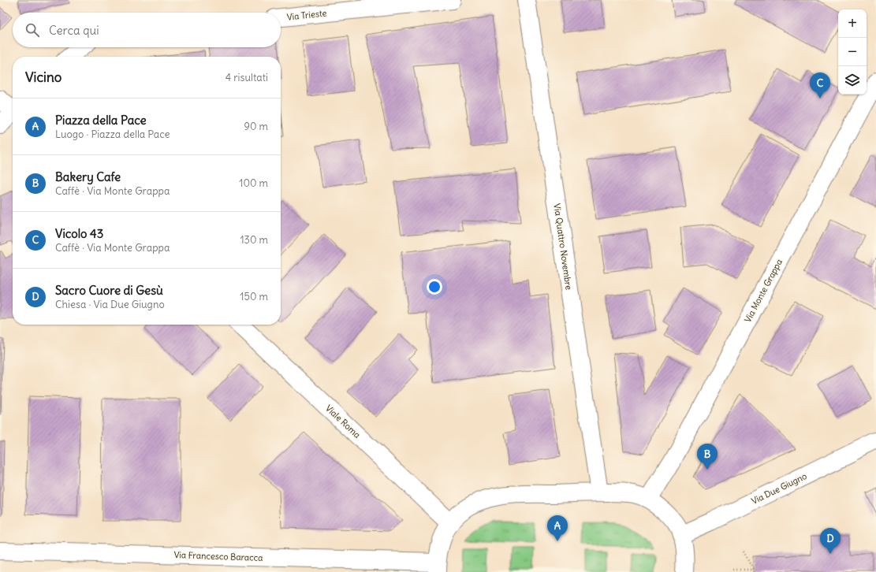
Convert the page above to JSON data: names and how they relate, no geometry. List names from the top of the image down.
{
  "streets": {
    "street": [
      "Via Trieste",
      "Via Quattro Novembre",
      "Via Monte Grappa",
      "Viale Roma",
      "Via Due Giugno",
      "Via Francesco Baracca"
    ]
  },
  "page": {
    "map_buttons": ["+", "−"],
    "search": "Cerca qui",
    "heading": ["Vicino", "4 risultati"],
    "pins": [
      "C",
      "B",
      "A",
      "D"
    ],
    "list": [
      {
        "mark": "A",
        "name": "Piazza della Pace",
        "note": "Luogo · Piazza della Pace",
        "value": "90 m"
      },
      {
        "mark": "B",
        "name": "Bakery Cafe",
        "note": "Caffè · Via Monte Grappa",
        "value": "100 m"
      },
      {
        "mark": "C",
        "name": "Vicolo 43",
        "note": "Caffè · Via Monte Grappa",
        "value": "130 m"
      },
      {
        "mark": "D",
        "name": "Sacro Cuore di Gesù",
        "note": "Chiesa · Via Due Giugno",
        "value": "150 m"
      }
    ]
  }
}
